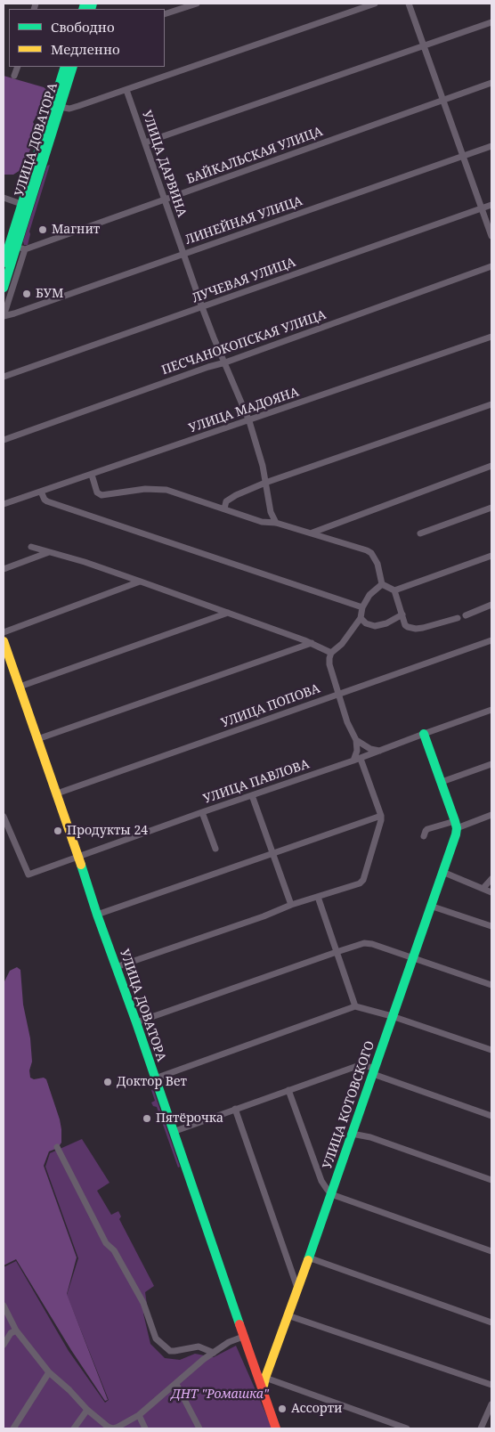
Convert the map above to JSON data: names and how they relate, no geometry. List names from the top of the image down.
{
  "streets": {
    "main road": ["УЛИЦА ДОВАТОРА", "УЛИЦА КОТОВСКОГО"],
    "street": [
      "БАЙКАЛЬСКАЯ УЛИЦА",
      "УЛИЦА ДАРВИНА",
      "ЛИНЕЙНАЯ УЛИЦА",
      "ЛУЧЕВАЯ УЛИЦА",
      "ПЕСЧАНОКОПСКАЯ УЛИЦА",
      "УЛИЦА МАДОЯНА",
      "УЛИЦА ПОПОВА",
      "УЛИЦА ПАВЛОВА"
    ]
  },
  "crossings": [
    ["УЛИЦА ДОВАТОРА", "БАЙКАЛЬСКАЯ УЛИЦА"],
    ["УЛИЦА ДОВАТОРА", "ЛИНЕЙНАЯ УЛИЦА"],
    ["УЛИЦА ДОВАТОРА", "УЛИЦА ПОПОВА"],
    ["УЛИЦА ДОВАТОРА", "УЛИЦА ПАВЛОВА"],
    ["УЛИЦА ДОВАТОРА", "УЛИЦА КОТОВСКОГО"],
    ["БАЙКАЛЬСКАЯ УЛИЦА", "УЛИЦА ДАРВИНА"],
    ["УЛИЦА ДАРВИНА", "ЛИНЕЙНАЯ УЛИЦА"],
    ["УЛИЦА ДАРВИНА", "ЛУЧЕВАЯ УЛИЦА"],
    ["УЛИЦА ДАРВИНА", "ПЕСЧАНОКОПСКАЯ УЛИЦА"],
    ["УЛИЦА ДАРВИНА", "УЛИЦА МАДОЯНА"]
  ],
  "parks": ["ДНТ \"Ромашка\""],
  "places": [
    "Магнит",
    "БУМ",
    "Продукты 24",
    "Доктор Вет",
    "Пятёрочка",
    "Ассорти"
  ],
  "legend": ["Свободно", "Медленно"]
}
